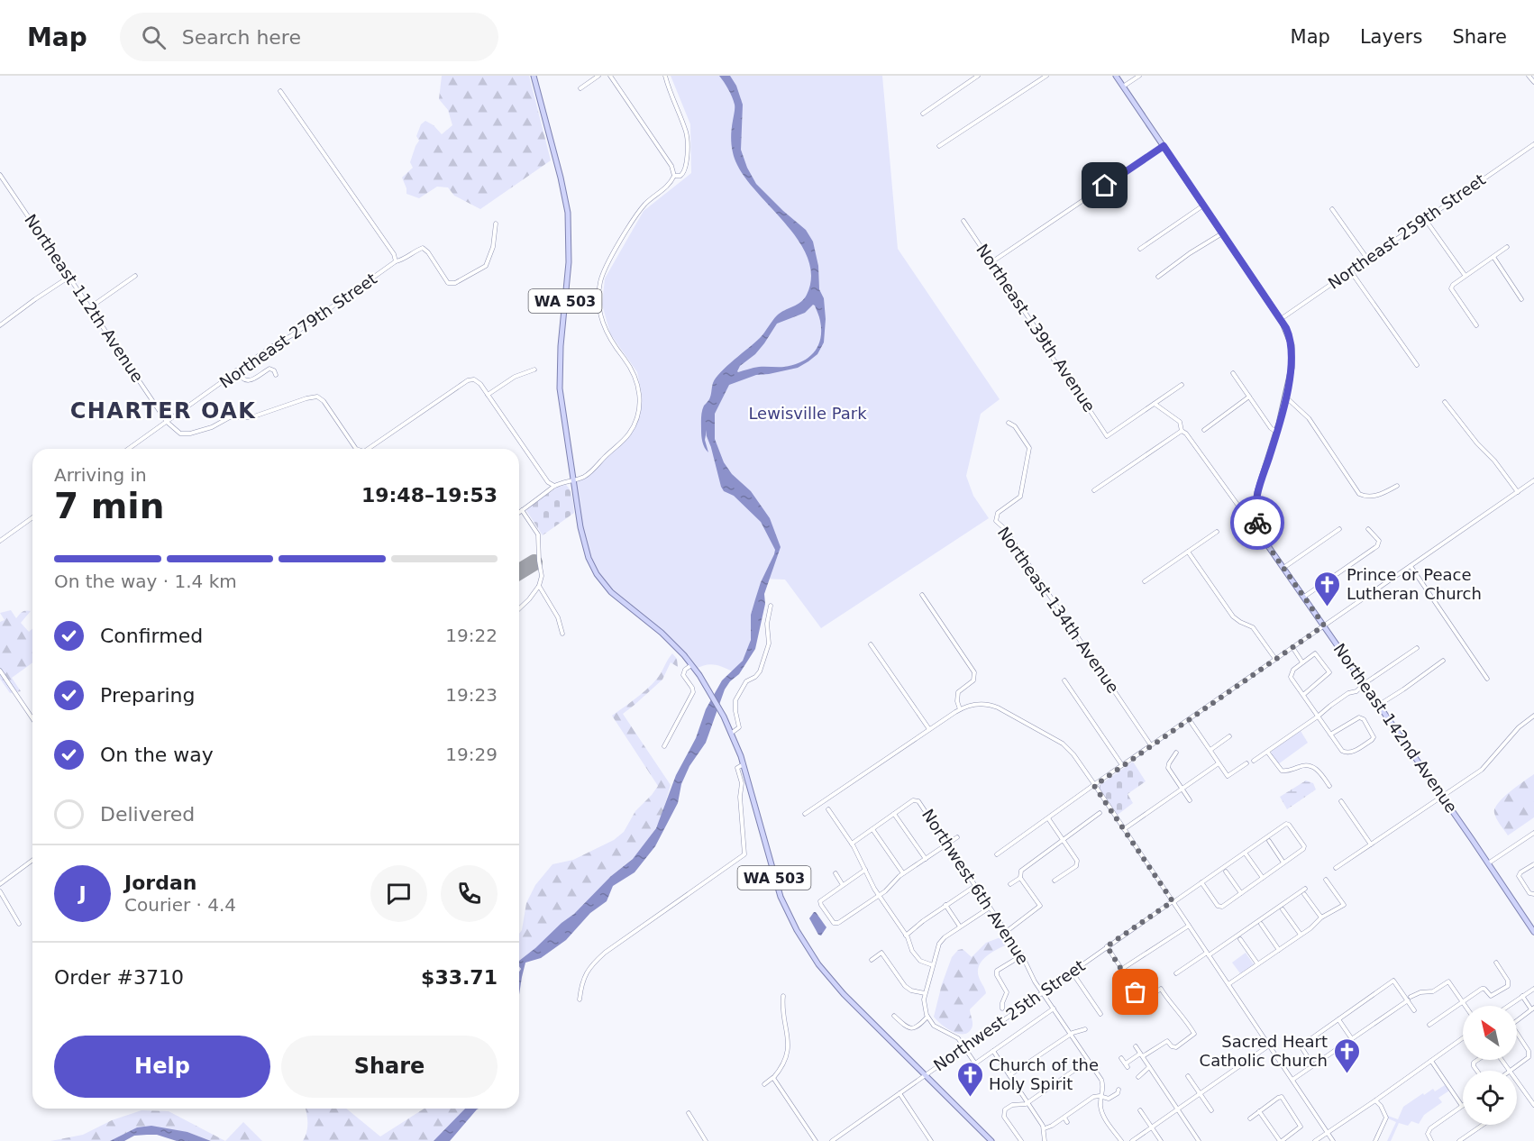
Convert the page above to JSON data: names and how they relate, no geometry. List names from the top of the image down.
{
  "streets": {
    "main road": ["WA 503", "Northeast 142nd Avenue"],
    "street": [
      "Northeast 259th Street",
      "Northeast 112th Avenue",
      "Northeast 139th Avenue",
      "Northeast 279th Street",
      "Northeast 134th Avenue",
      "Northwest 6th Avenue",
      "Northwest 25th Street"
    ]
  },
  "crossings": [
    ["Northeast 112th Avenue", "Northeast 279th Street"],
    ["WA 503", "Northwest 25th Street"],
    ["Northeast 139th Avenue", "Northeast 142nd Avenue"],
    ["Northwest 6th Avenue", "Northwest 25th Street"]
  ],
  "districts": ["CHARTER OAK"],
  "parks": ["Lewisville Park"],
  "places": {
    "church": ["Prince or Peace Lutheran Church", "Sacred Heart Catholic Church", "Church of the Holy Spirit"]
  },
  "north": "top left",
  "page": {
    "header": "Map",
    "search": "Search here",
    "nav": ["Map", "Layers", "Share"],
    "heading": ["7 min", "Arriving in", "19:48–19:53"],
    "panel": [
      "Jordan",
      "Courier · 4.4",
      "Order #3710",
      "$33.71"
    ],
    "bar": "On the way · 1.4 km",
    "list": [
      ["Confirmed", "19:22"],
      ["Preparing", "19:23"],
      ["On the way", "19:29"],
      "Delivered"
    ],
    "round": "J",
    "buttons": ["Help", "Share"]
  }
}
